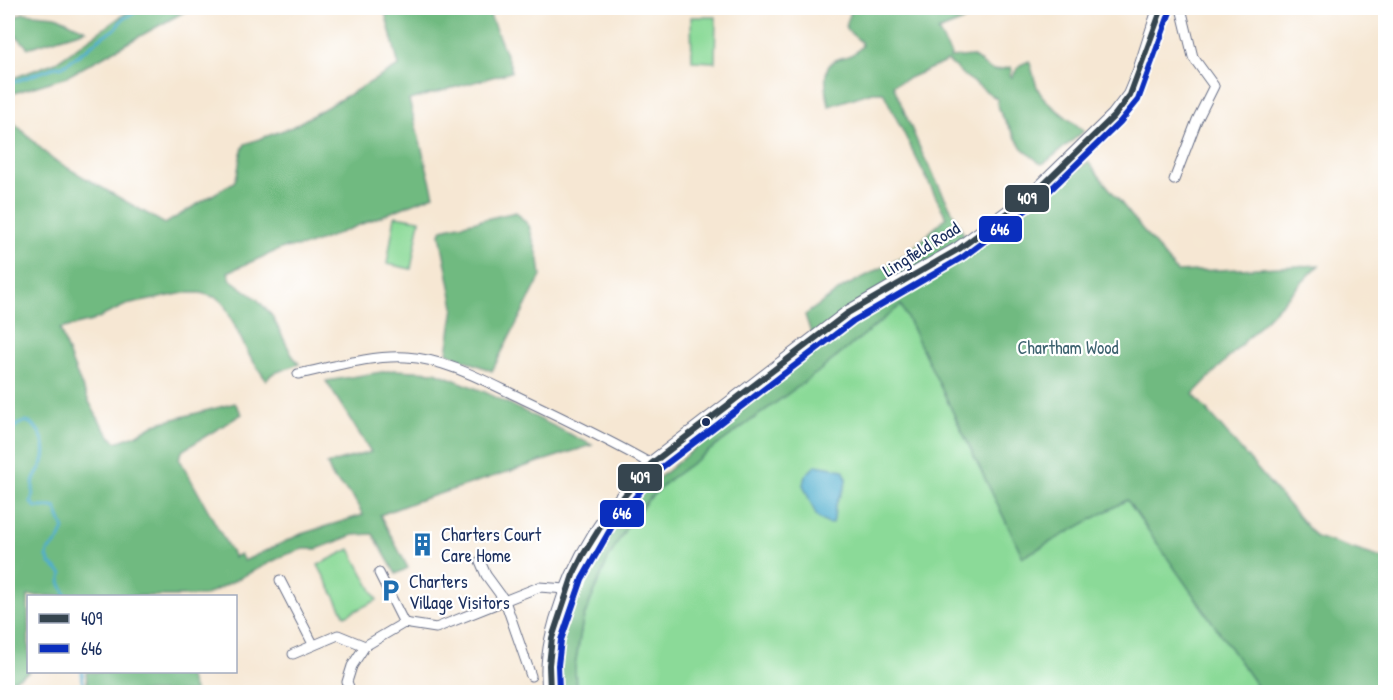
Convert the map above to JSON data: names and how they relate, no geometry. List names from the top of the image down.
{
  "streets": {
    "street": ["Lingfield Road"]
  },
  "parks": ["Chartham Wood"],
  "places": {
    "building": ["Charters Court Care Home"],
    "parking": ["Charters Village Visitors"]
  },
  "lines": ["transit line 409", "transit line 646"],
  "legend": ["409", "646"]
}
